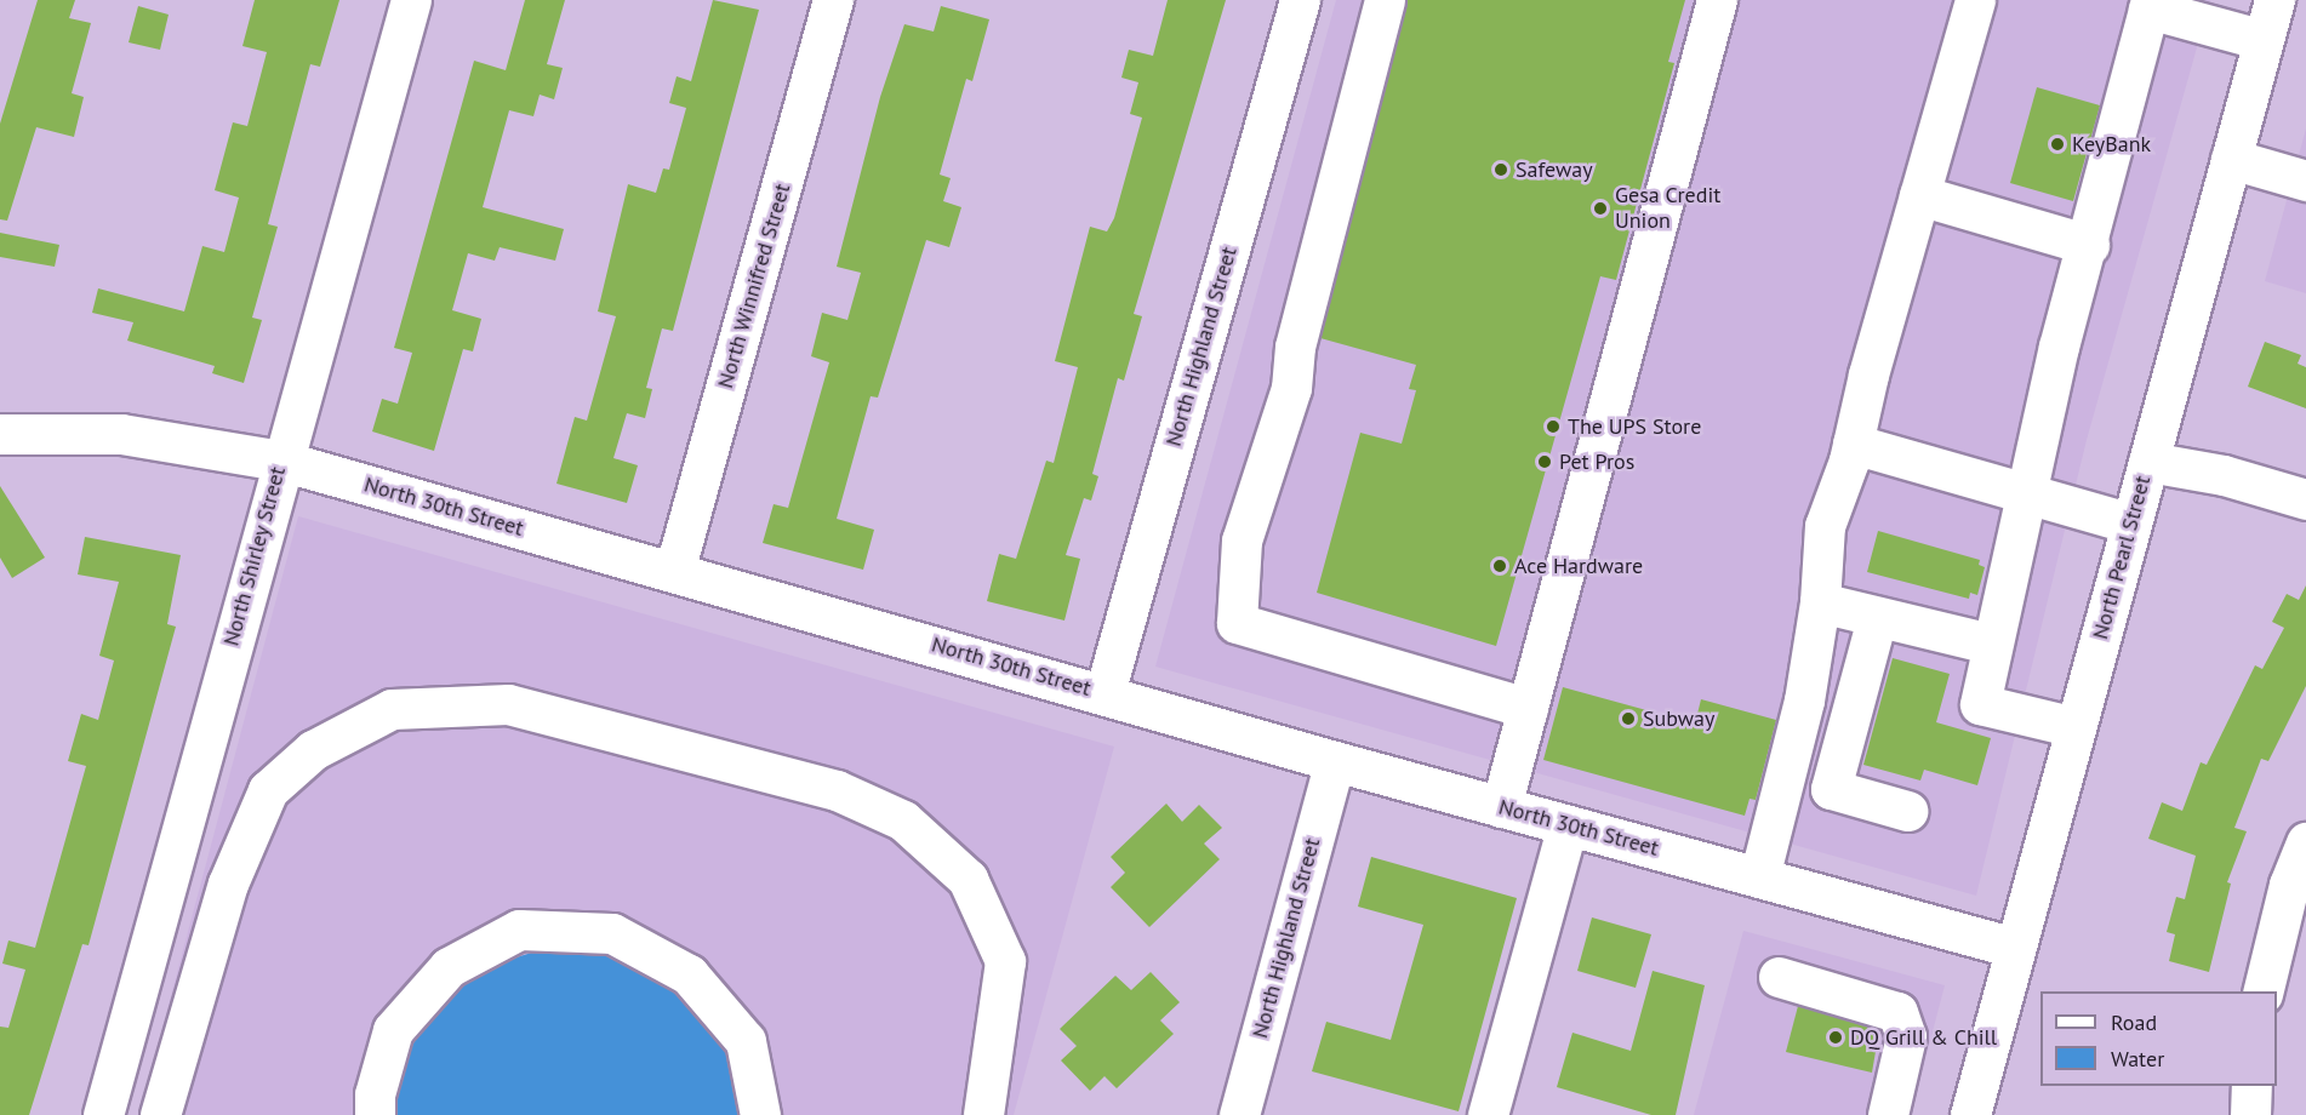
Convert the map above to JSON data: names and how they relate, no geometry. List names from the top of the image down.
{
  "streets": {
    "main road": [
      "North Winnifred Street",
      "North Highland Street",
      "North 30th Street",
      "North Shirley Street",
      "North Pearl Street"
    ]
  },
  "crossings": [
    ["North Winnifred Street", "North 30th Street"],
    ["North Highland Street", "North 30th Street"],
    ["North 30th Street", "North Shirley Street"],
    ["North 30th Street", "North Pearl Street"]
  ],
  "places": [
    "KeyBank",
    "Safeway",
    "Gesa Credit Union",
    "The UPS Store",
    "Pet Pros",
    "Ace Hardware",
    "Subway",
    "DQ Grill & Chill"
  ],
  "legend": ["Road", "Water"]
}
